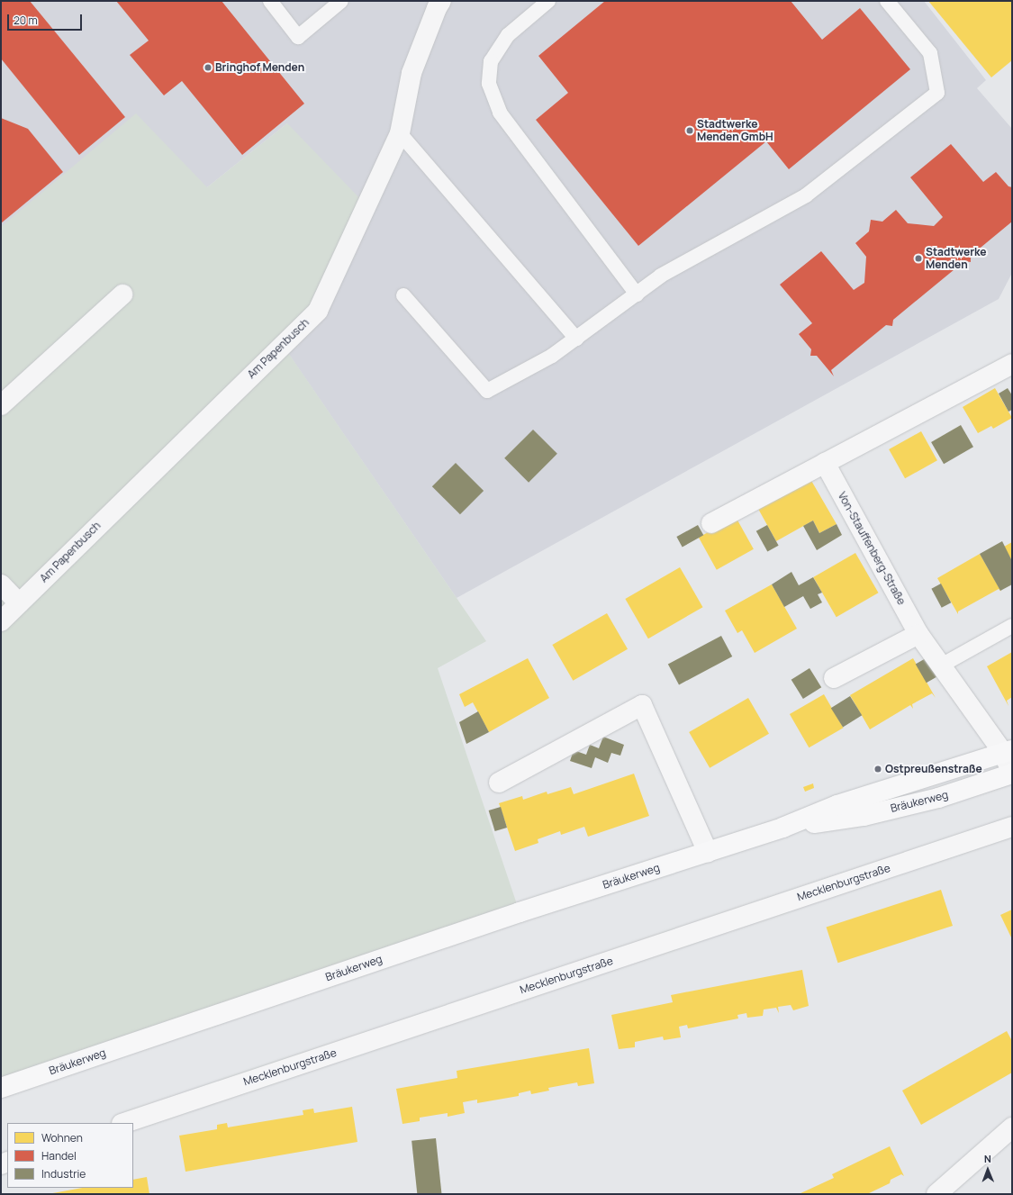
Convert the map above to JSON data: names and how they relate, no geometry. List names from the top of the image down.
{
  "streets": {
    "main road": ["Bräukerweg"],
    "street": ["Am Papenbusch", "Von-Stauffenberg-Straße", "Mecklenburgstraße"]
  },
  "crossings": [
    ["Von-Stauffenberg-Straße", "Bräukerweg"]
  ],
  "places": [
    "Bringhof Menden",
    "Stadtwerke Menden GmbH",
    "Stadtwerke Menden",
    "Ostpreußenstraße"
  ],
  "legend": ["Wohnen", "Handel", "Industrie"],
  "scale_bar": "20 m",
  "north": "top"
}
